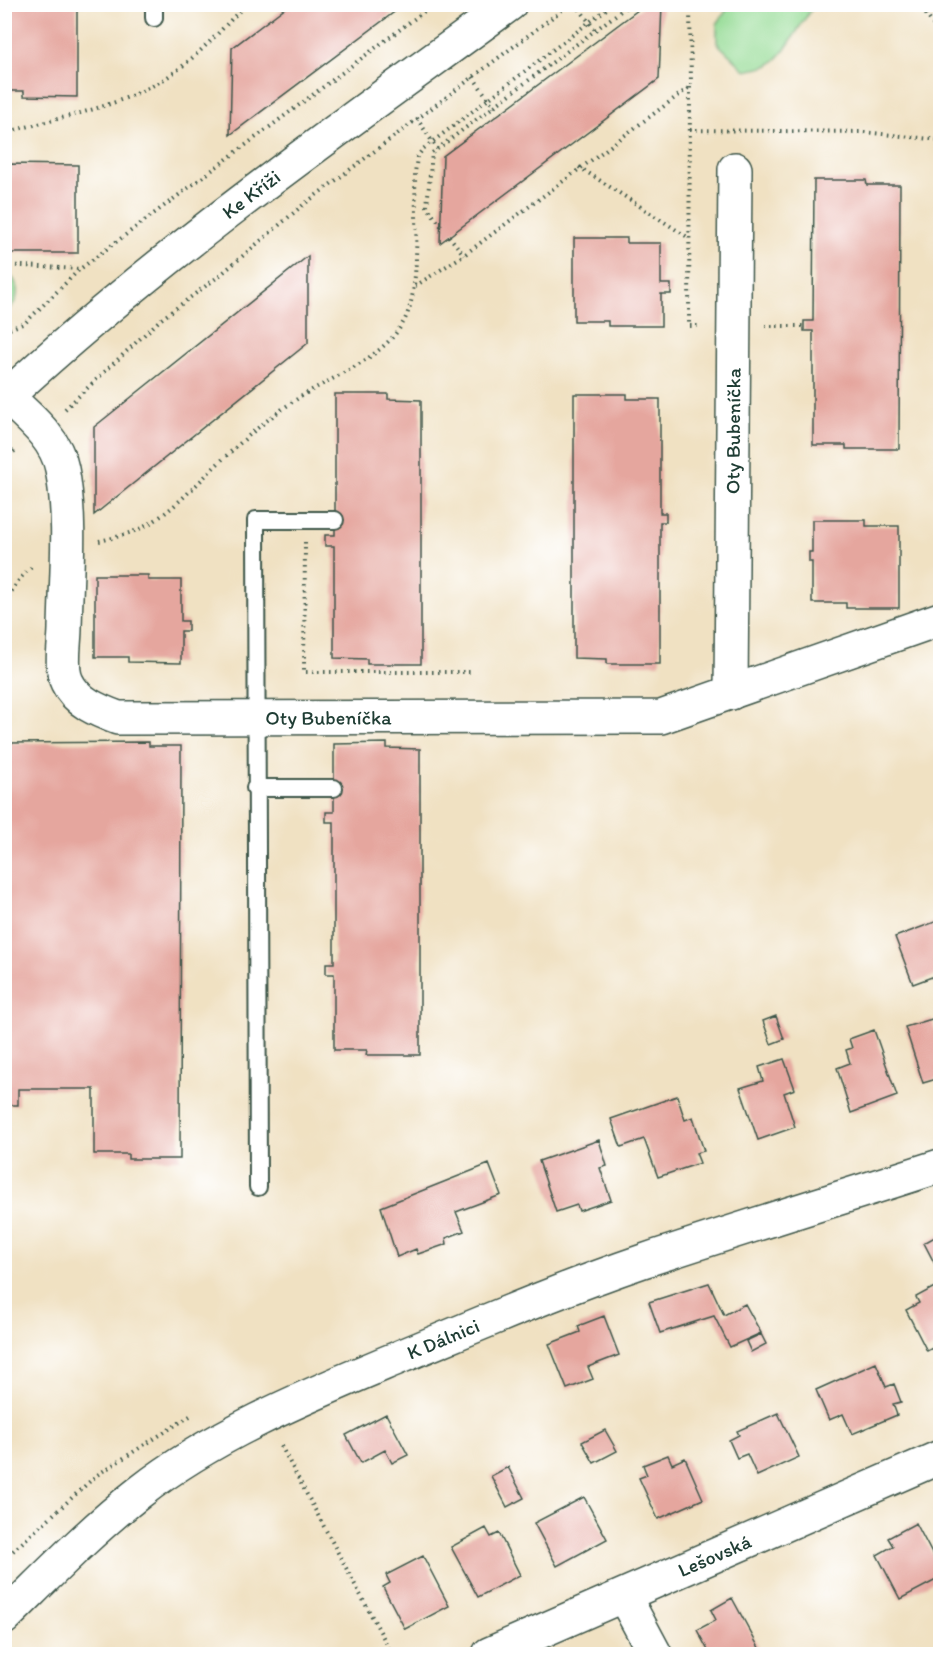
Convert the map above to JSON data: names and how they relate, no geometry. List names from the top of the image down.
{
  "streets": {
    "street": [
      "Ke Kříži",
      "Oty Bubeníčka",
      "K Dálnici",
      "Lešovská"
    ]
  },
  "crossings": [
    ["Ke Kříži", "Oty Bubeníčka"]
  ]
}
